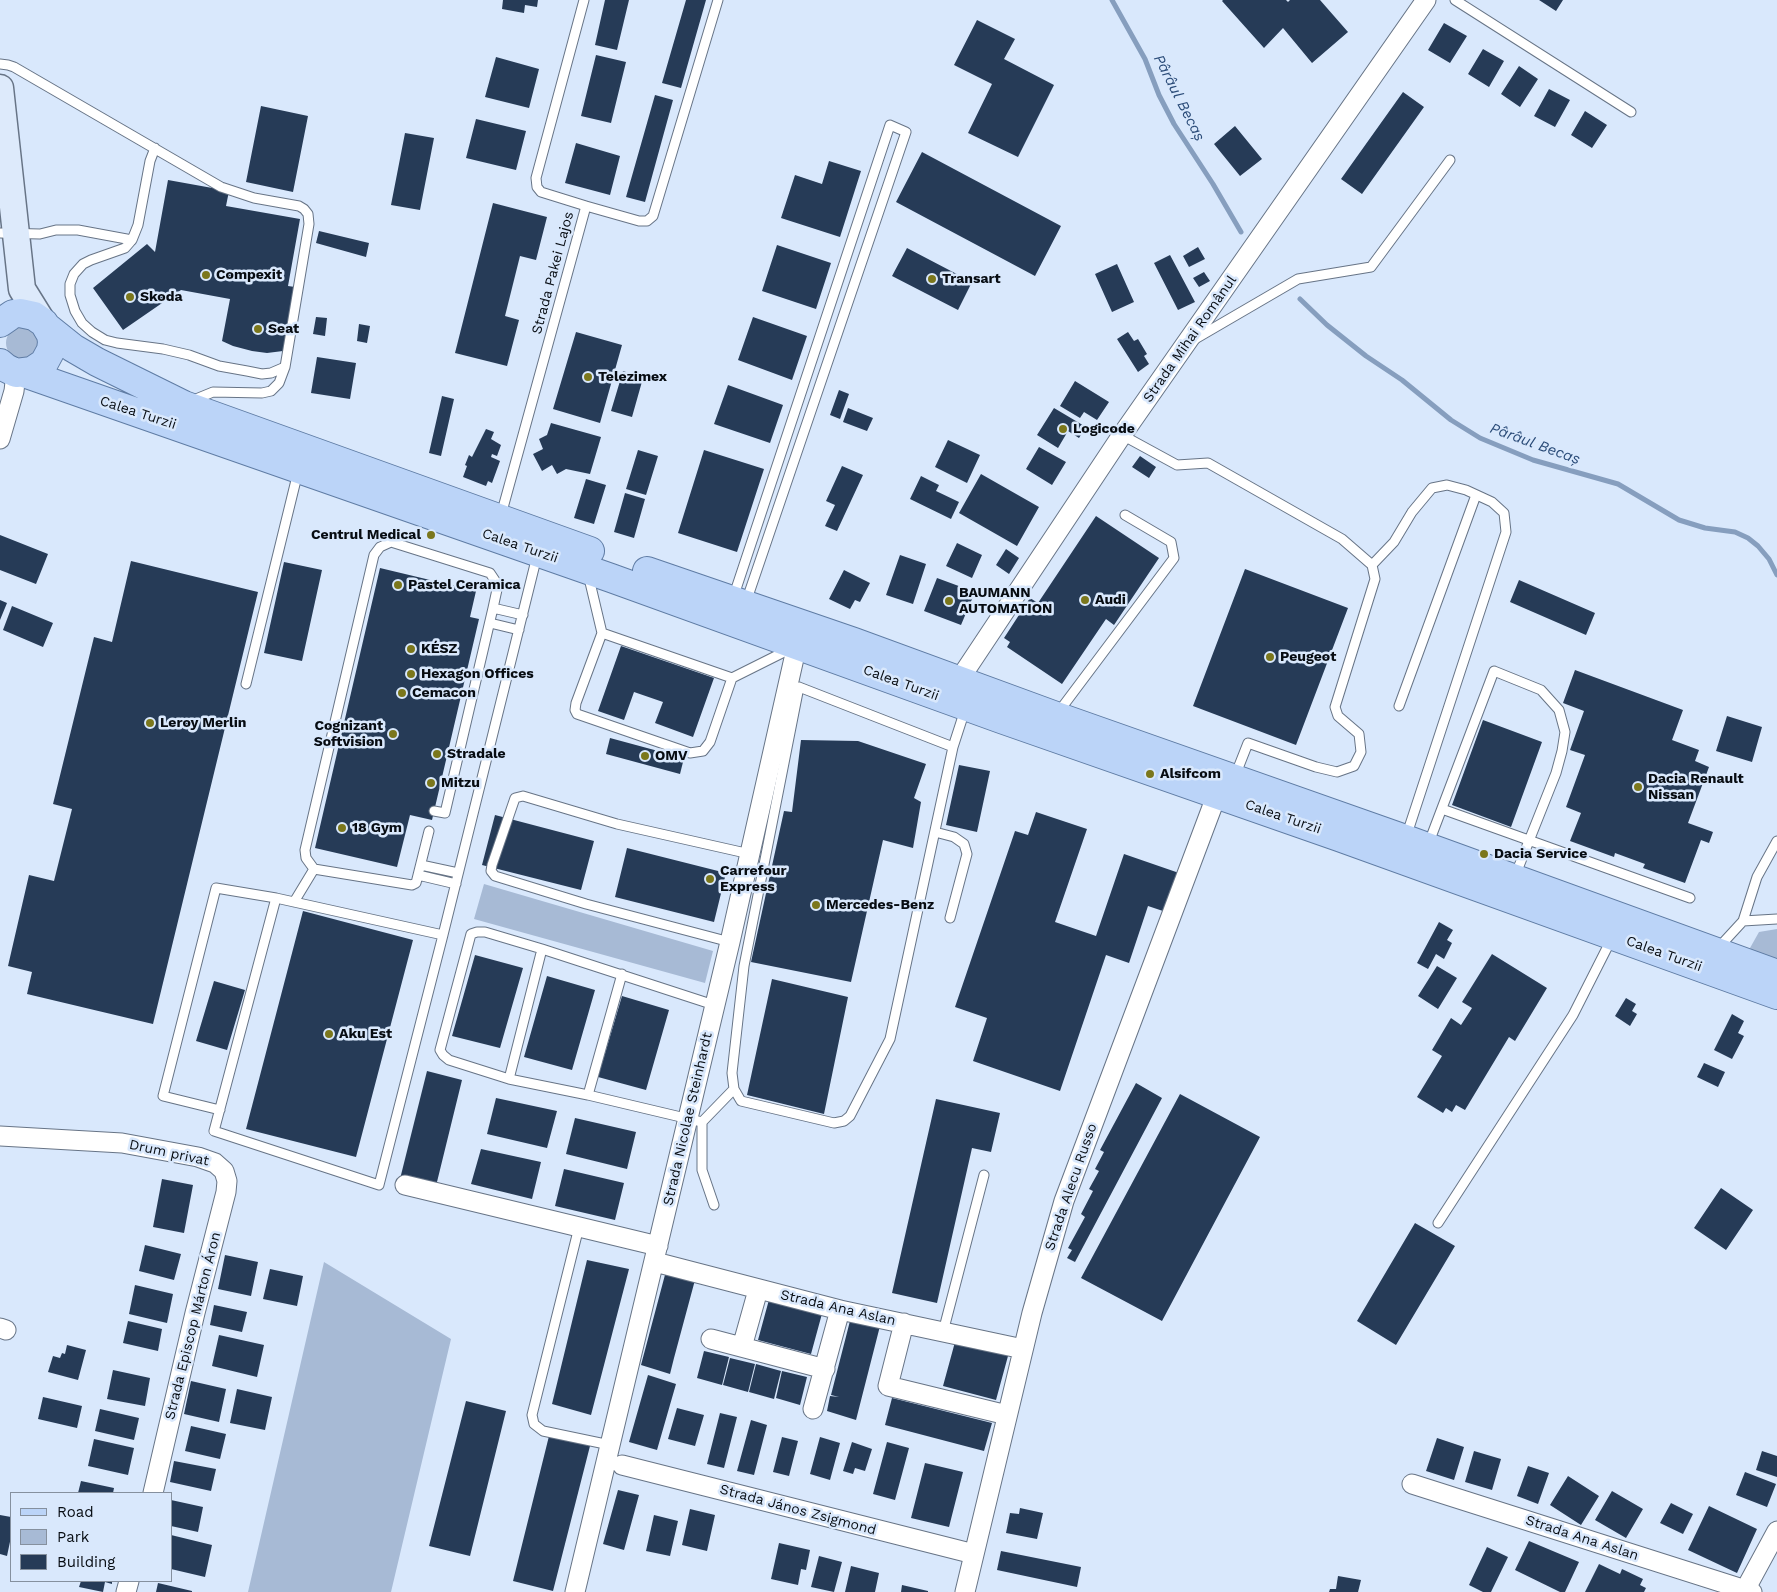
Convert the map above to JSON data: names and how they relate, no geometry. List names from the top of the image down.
{
  "streets": {
    "main road": ["Calea Turzii"],
    "street": [
      "Strada Mihai Românul",
      "Strada Nicolae Steinhardt",
      "Drum privat",
      "Strada Alecu Russo",
      "Strada Ana Aslan",
      "Strada Episcop Márton Áron",
      "Strada János Zsigmond"
    ],
    "lane": ["Strada Pakei Lajos"]
  },
  "crossings": [
    ["Strada Pakei Lajos", "Calea Turzii"],
    ["Strada Mihai Românul", "Calea Turzii"],
    ["Calea Turzii", "Strada Nicolae Steinhardt"],
    ["Calea Turzii", "Strada Alecu Russo"],
    ["Strada Nicolae Steinhardt", "Strada Ana Aslan"],
    ["Drum privat", "Strada Episcop Márton Áron"],
    ["Strada Alecu Russo", "Strada Ana Aslan"],
    ["Strada Alecu Russo", "Strada János Zsigmond"]
  ],
  "water": ["Pârâul Becaș"],
  "places": [
    "Compexit",
    "Transart",
    "Skoda",
    "Seat",
    "Telezimex",
    "Logicode",
    "Centrul Medical",
    "Pastel Ceramica",
    "Audi",
    "BAUMANN AUTOMATION",
    "KÉSZ",
    "Peugeot",
    "Hexagon Offices",
    "Cemacon",
    "Leroy Merlin",
    "Cognizant Softvision",
    "Stradale",
    "OMV",
    "Alsifcom",
    "Mitzu",
    "Dacia Renault Nissan",
    "18 Gym",
    "Dacia Service",
    "Carrefour Express",
    "Mercedes-Benz",
    "Aku Est"
  ],
  "legend": ["Road", "Park", "Building"]
}
